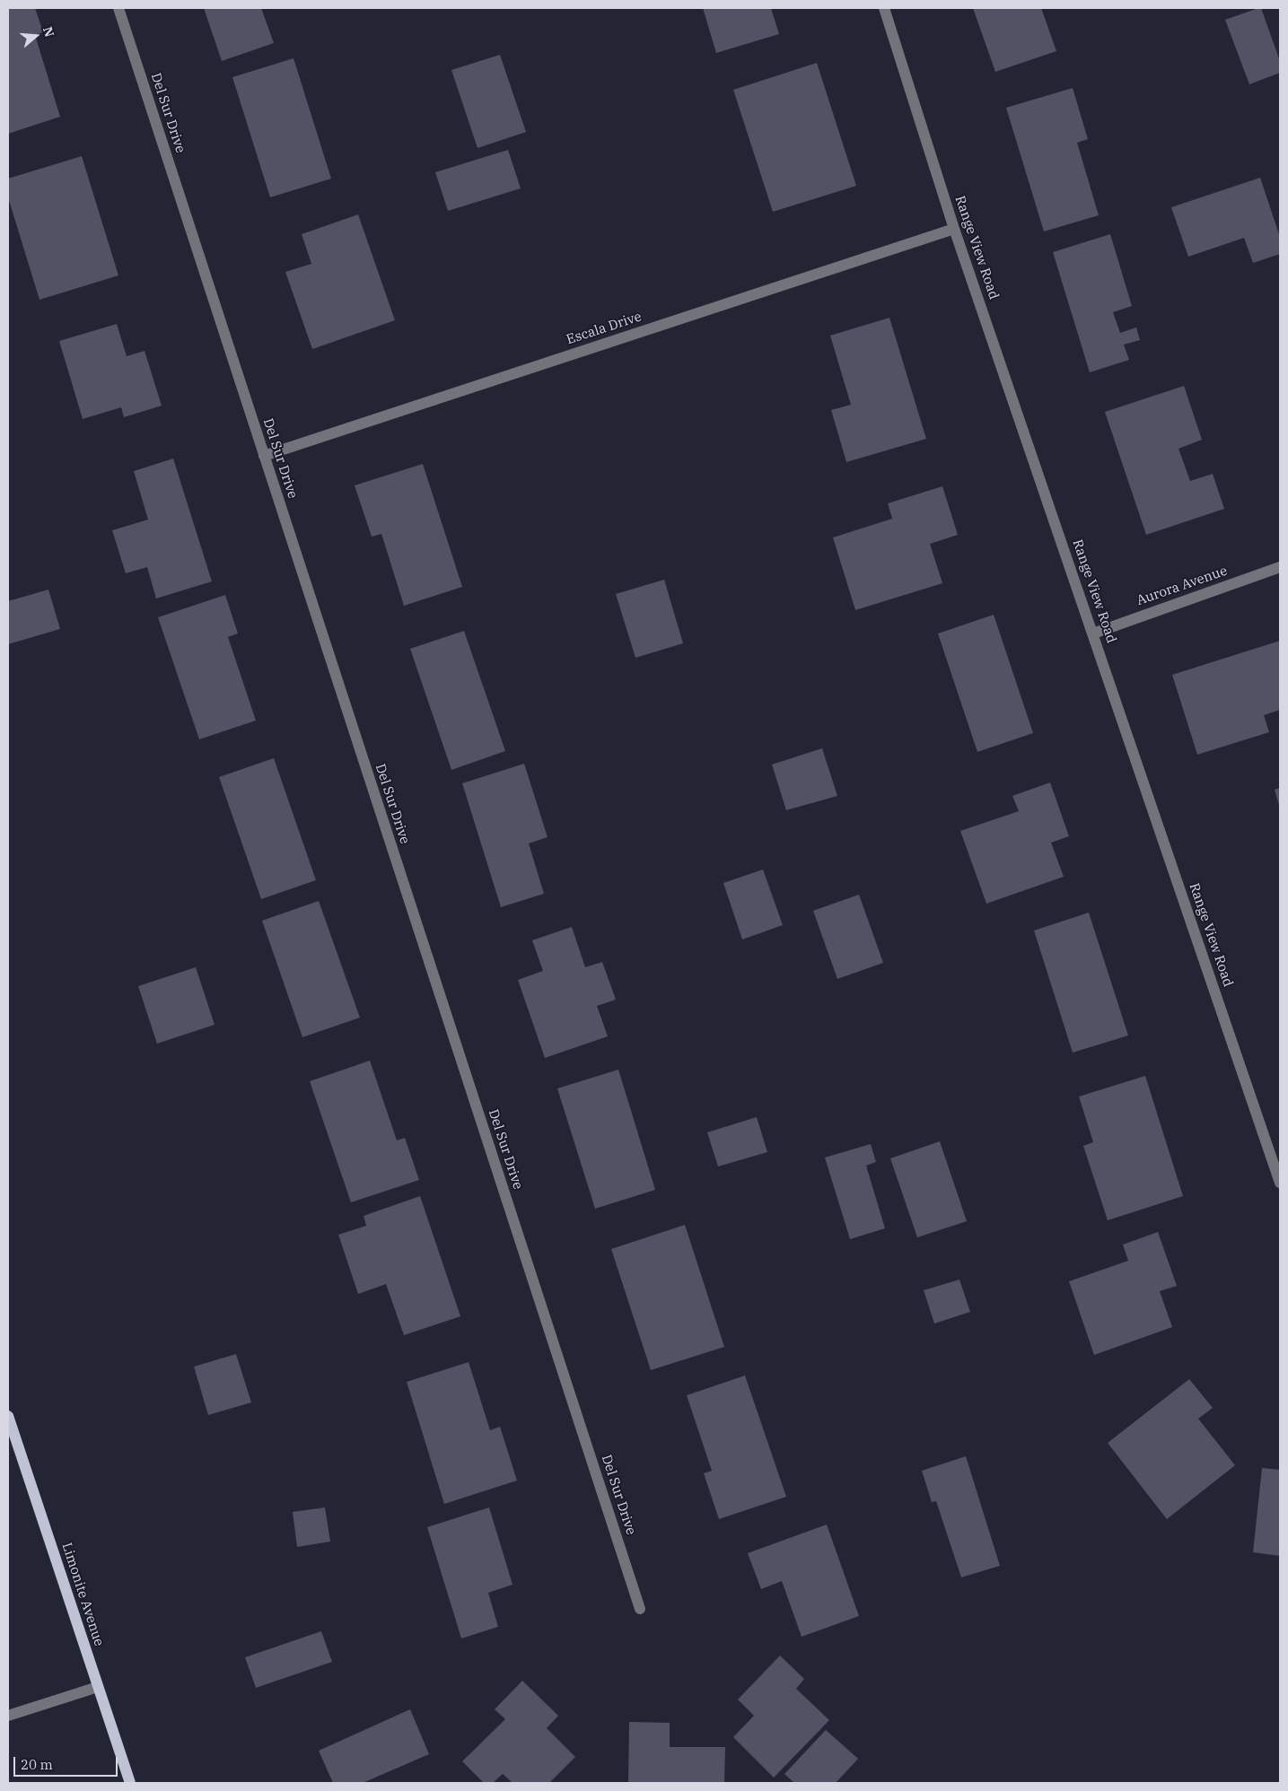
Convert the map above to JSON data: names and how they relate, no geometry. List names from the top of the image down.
{
  "streets": {
    "main road": ["Limonite Avenue"],
    "street": [
      "Del Sur Drive",
      "Range View Road",
      "Escala Drive",
      "Aurora Avenue"
    ]
  },
  "crossings": [
    ["Del Sur Drive", "Escala Drive"],
    ["Range View Road", "Escala Drive"],
    ["Range View Road", "Aurora Avenue"]
  ],
  "scale_bar": "20 m",
  "north": "right"
}
